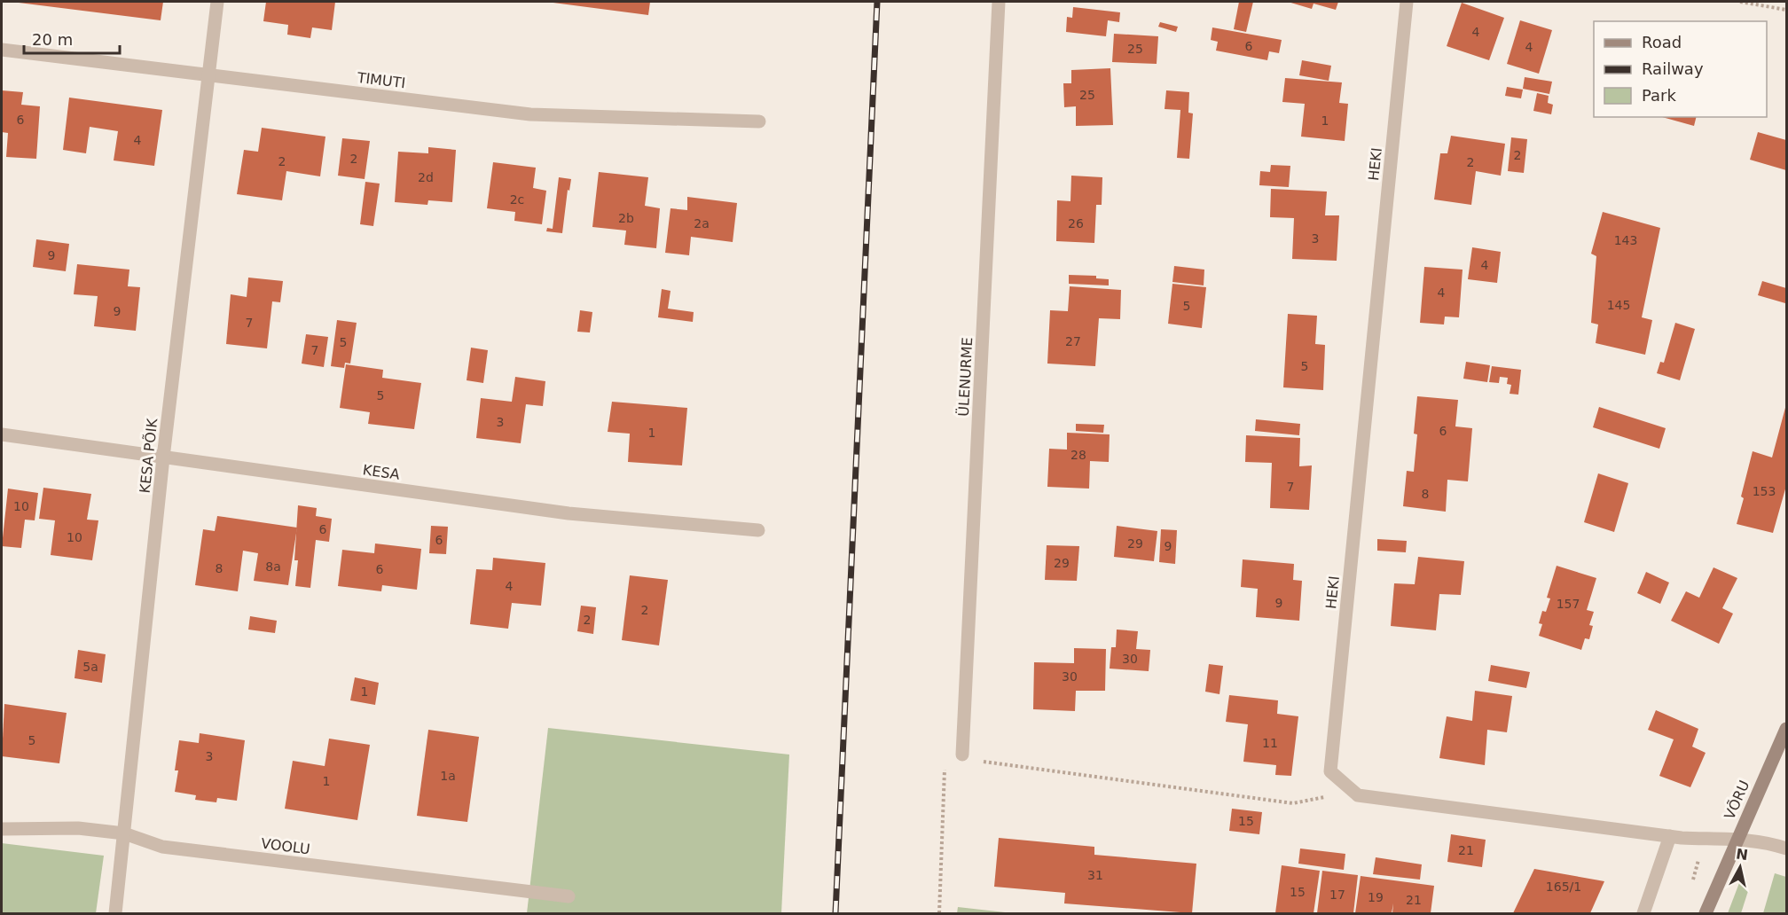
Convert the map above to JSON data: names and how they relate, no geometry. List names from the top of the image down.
{
  "streets": {
    "main road": ["VÕRU"],
    "street": [
      "TIMUTI",
      "HEKI",
      "ÜLENURME",
      "KESA PÕIK",
      "KESA",
      "VOOLU"
    ]
  },
  "crossings": [
    ["TIMUTI", "KESA PÕIK"],
    ["HEKI", "VÕRU"],
    ["KESA PÕIK", "KESA"],
    ["KESA PÕIK", "VOOLU"]
  ],
  "house_numbers": [
    "4",
    "6",
    "4",
    "25",
    "25",
    "6",
    "1",
    "4",
    "2",
    "2",
    "2",
    "2",
    "2d",
    "2c",
    "2b",
    "2a",
    "26",
    "3",
    "143",
    "9",
    "4",
    "4",
    "145",
    "5",
    "9",
    "7",
    "27",
    "5",
    "7",
    "5",
    "5",
    "3",
    "6",
    "1",
    "28",
    "7",
    "153",
    "8",
    "10",
    "6",
    "10",
    "6",
    "29",
    "9",
    "29",
    "8a",
    "8",
    "6",
    "4",
    "9",
    "157",
    "2",
    "2",
    "30",
    "5a",
    "30",
    "1",
    "5",
    "11",
    "3",
    "1a",
    "1",
    "15",
    "21",
    "31",
    "165/1",
    "15",
    "17",
    "19",
    "21"
  ],
  "legend": ["Road", "Railway", "Park"],
  "scale_bar": "20 m",
  "north": "top"
}
